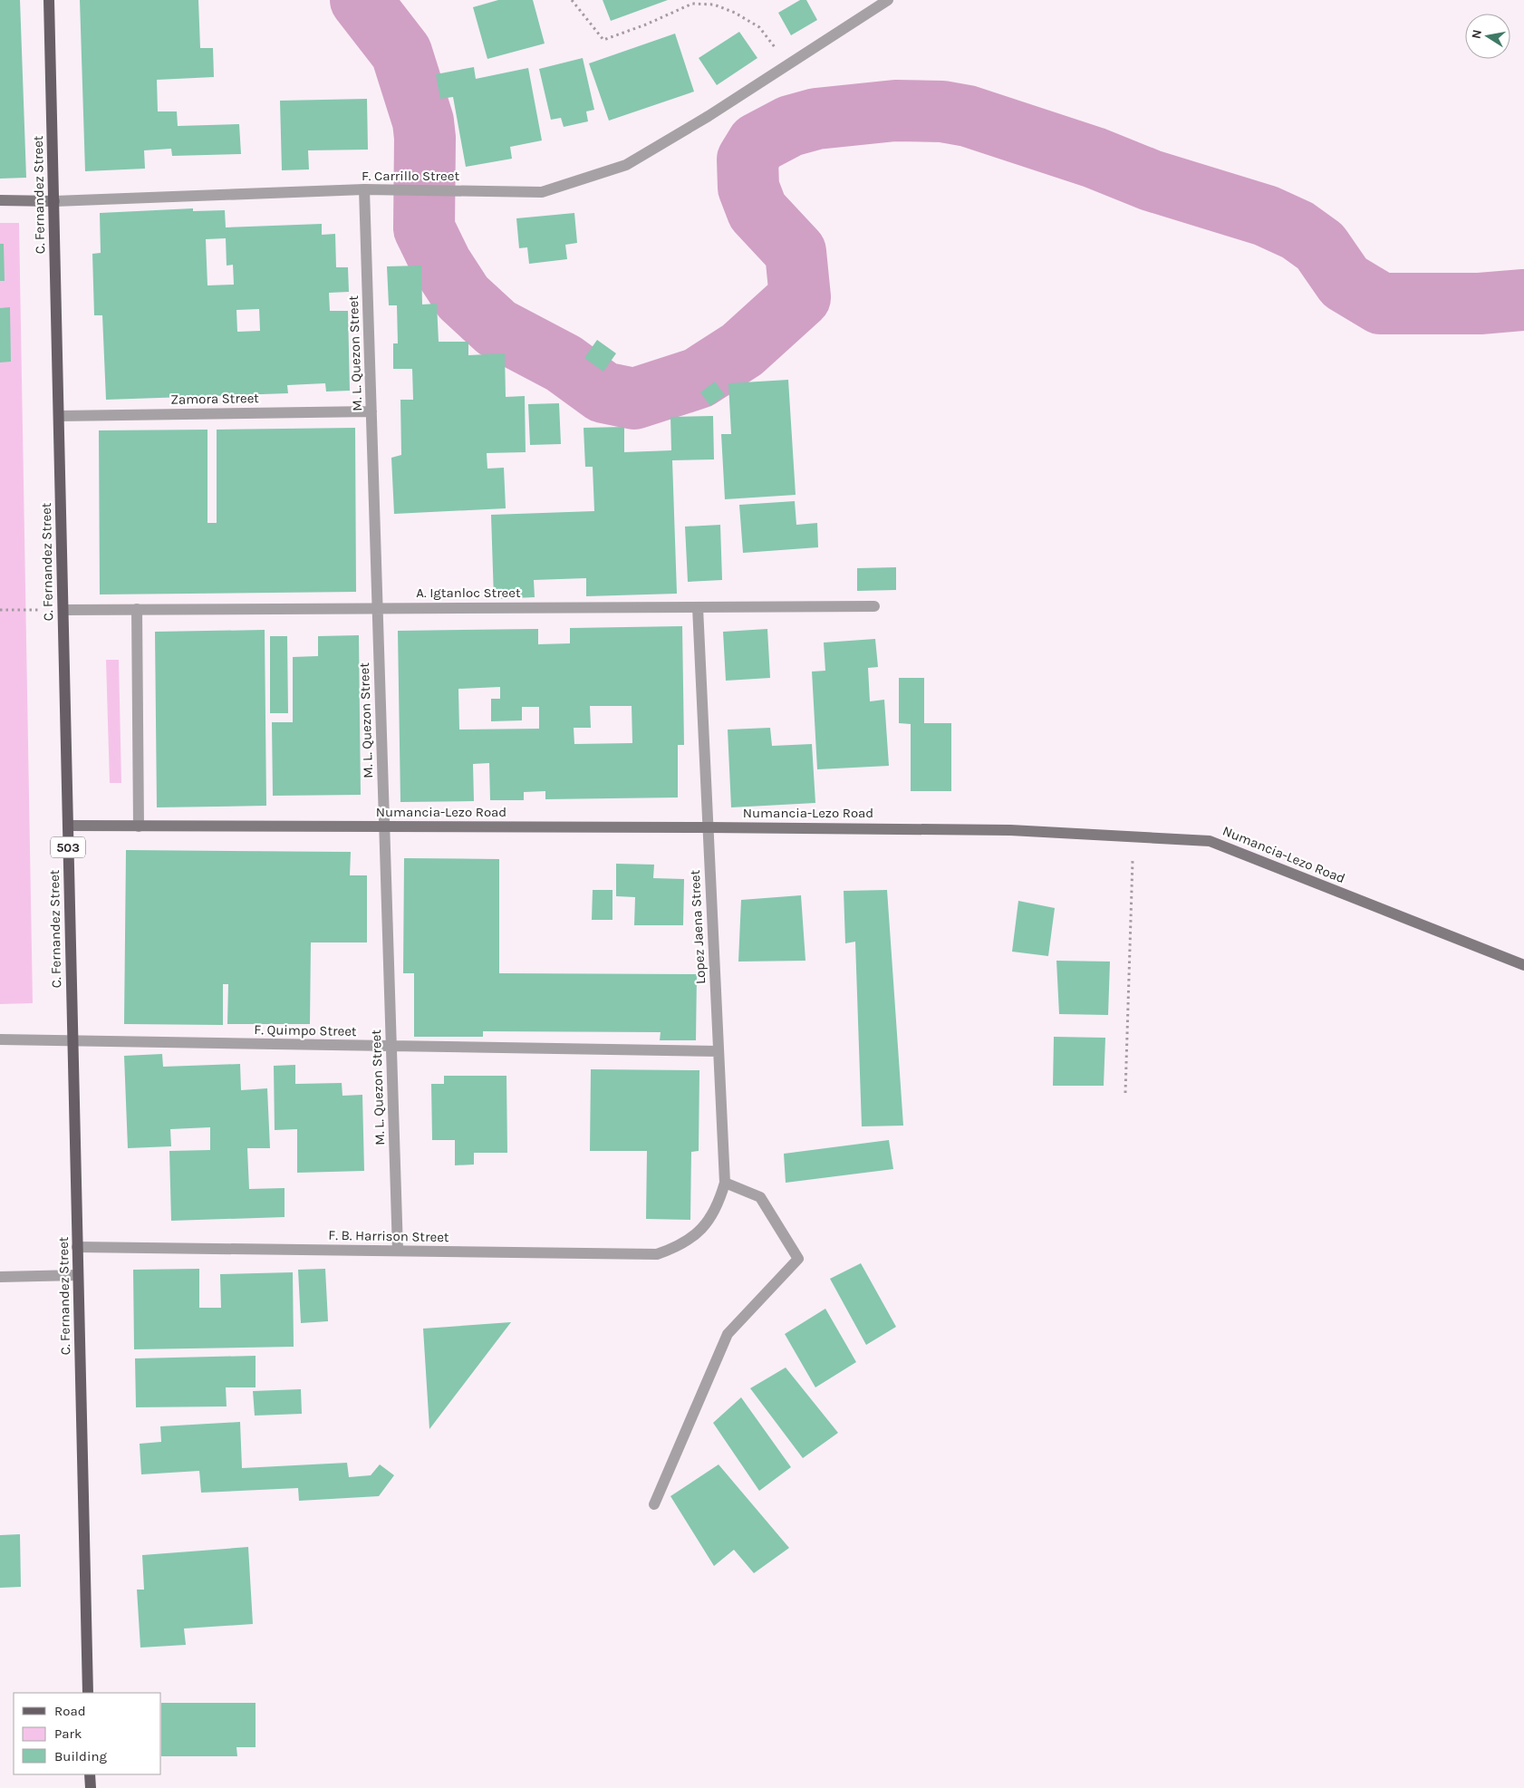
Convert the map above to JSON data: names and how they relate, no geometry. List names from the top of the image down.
{
  "streets": {
    "main road": [
      "F. Carrillo Street",
      "C. Fernandez Street",
      "Numancia-Lezo Road",
      "503"
    ],
    "street": [
      "M. L. Quezon Street",
      "Zamora Street",
      "A. Igtanloc Street",
      "Lopez Jaena Street",
      "F. Quimpo Street",
      "F. B. Harrison Street"
    ]
  },
  "crossings": [
    ["F. Carrillo Street", "C. Fernandez Street"],
    ["F. Carrillo Street", "M. L. Quezon Street"],
    ["C. Fernandez Street", "Zamora Street"],
    ["C. Fernandez Street", "A. Igtanloc Street"],
    ["C. Fernandez Street", "Numancia-Lezo Road"],
    ["C. Fernandez Street", "F. Quimpo Street"],
    ["C. Fernandez Street", "F. B. Harrison Street"],
    ["M. L. Quezon Street", "Zamora Street"],
    ["M. L. Quezon Street", "A. Igtanloc Street"],
    ["M. L. Quezon Street", "Numancia-Lezo Road"],
    ["M. L. Quezon Street", "F. Quimpo Street"],
    ["M. L. Quezon Street", "F. B. Harrison Street"],
    ["A. Igtanloc Street", "Lopez Jaena Street"],
    ["Numancia-Lezo Road", "Lopez Jaena Street"],
    ["Lopez Jaena Street", "F. Quimpo Street"],
    ["Lopez Jaena Street", "F. B. Harrison Street"]
  ],
  "legend": ["Road", "Park", "Building"],
  "north": "left"
}
